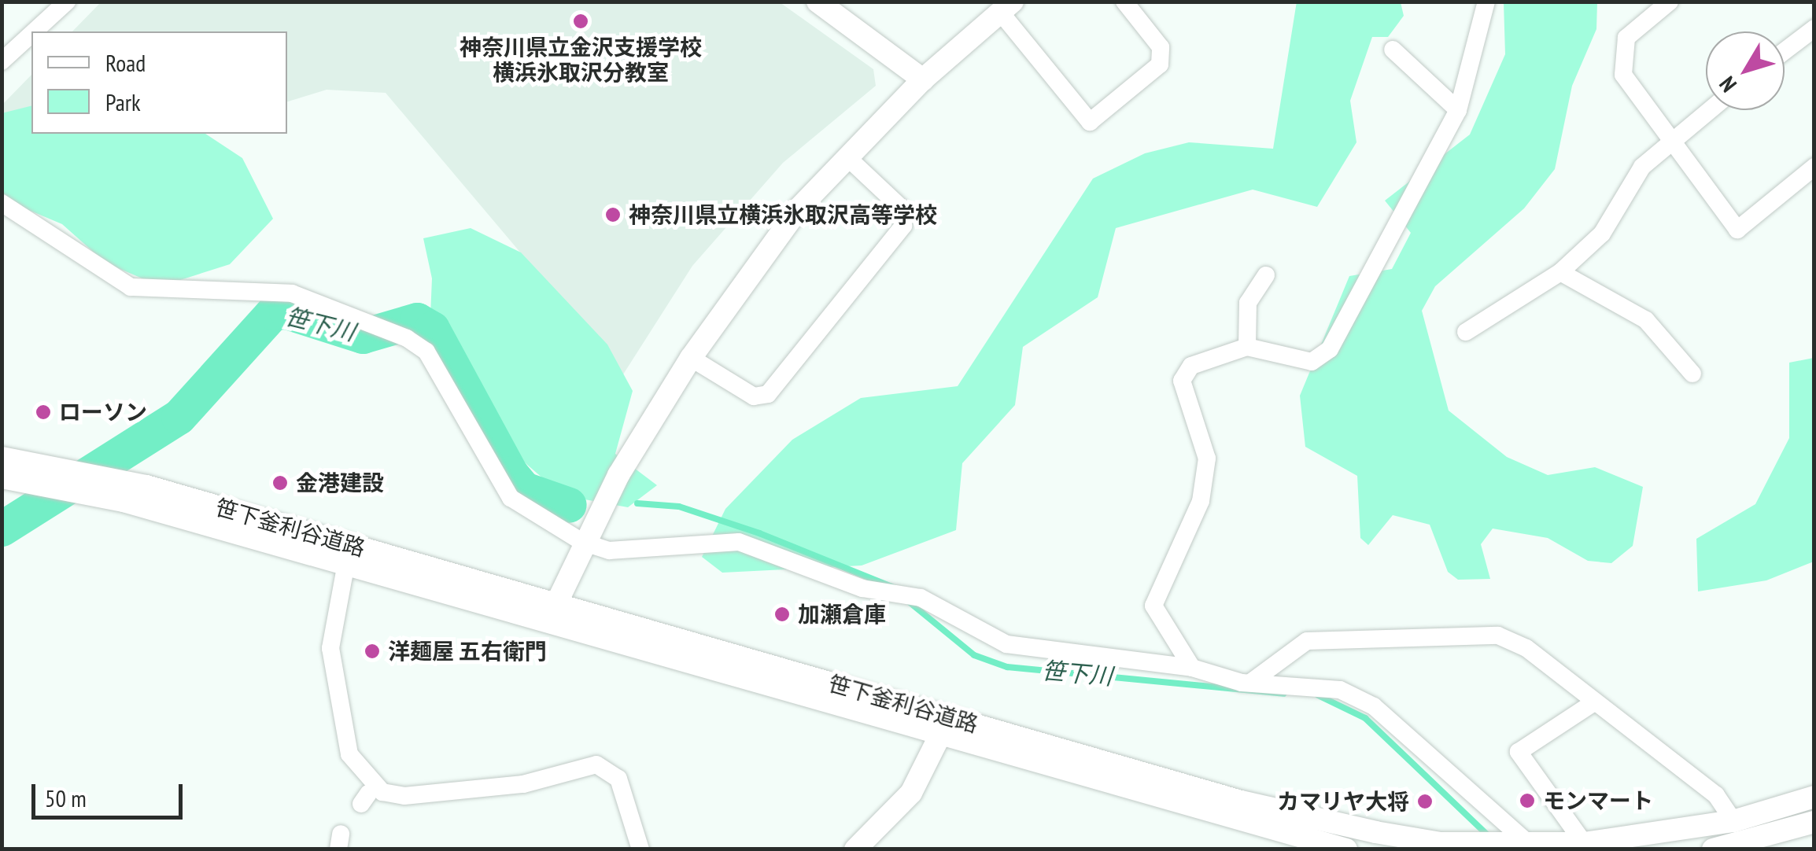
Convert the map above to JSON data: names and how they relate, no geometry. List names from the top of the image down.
{
  "streets": {
    "street": ["笹下釜利谷道路"]
  },
  "water": ["笹下川"],
  "places": [
    "神奈川県立金沢支援学校 横浜氷取沢分教室",
    "神奈川県立横浜氷取沢高等学校",
    "ローソン",
    "金港建設",
    "加瀬倉庫",
    "洋麺屋 五右衛門",
    "モンマート",
    "カマリヤ大将"
  ],
  "legend": ["Road", "Park"],
  "scale_bar": "50 m",
  "north": "bottom left"
}
